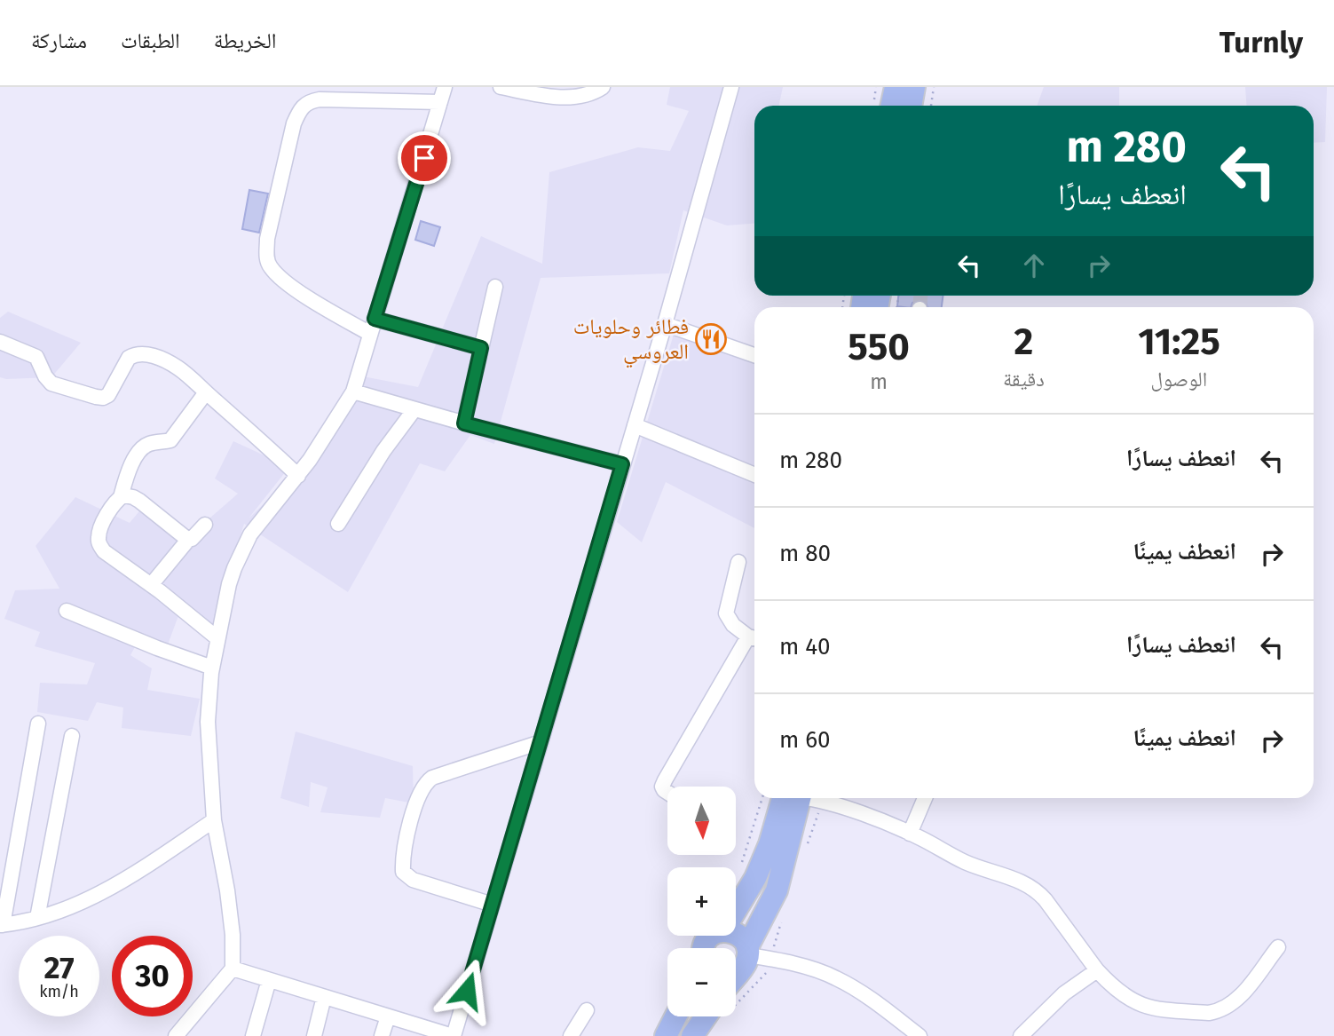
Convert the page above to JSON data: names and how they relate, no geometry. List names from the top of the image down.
{
  "places": {
    "restaurant": ["فطائر وحلويات العروسي"]
  },
  "north": "bottom",
  "page": {
    "header": "Turnly",
    "nav": ["الخريطة", "الطبقات", "مشاركة"],
    "turn": ["280 m", "انعطف يسارًا"],
    "eta": [
      "11:25",
      "الوصول",
      "2",
      "دقيقة",
      "550",
      "m"
    ],
    "list": [
      {
        "name": "انعطف يسارًا",
        "value": "280 m"
      },
      {
        "name": "انعطف يمينًا",
        "value": "80 m"
      },
      {
        "name": "انعطف يسارًا",
        "value": "40 m"
      },
      {
        "name": "انعطف يمينًا",
        "value": "60 m"
      }
    ],
    "map_buttons": ["+", "−"],
    "speed": "27 km/h",
    "limit": "30"
  }
}
